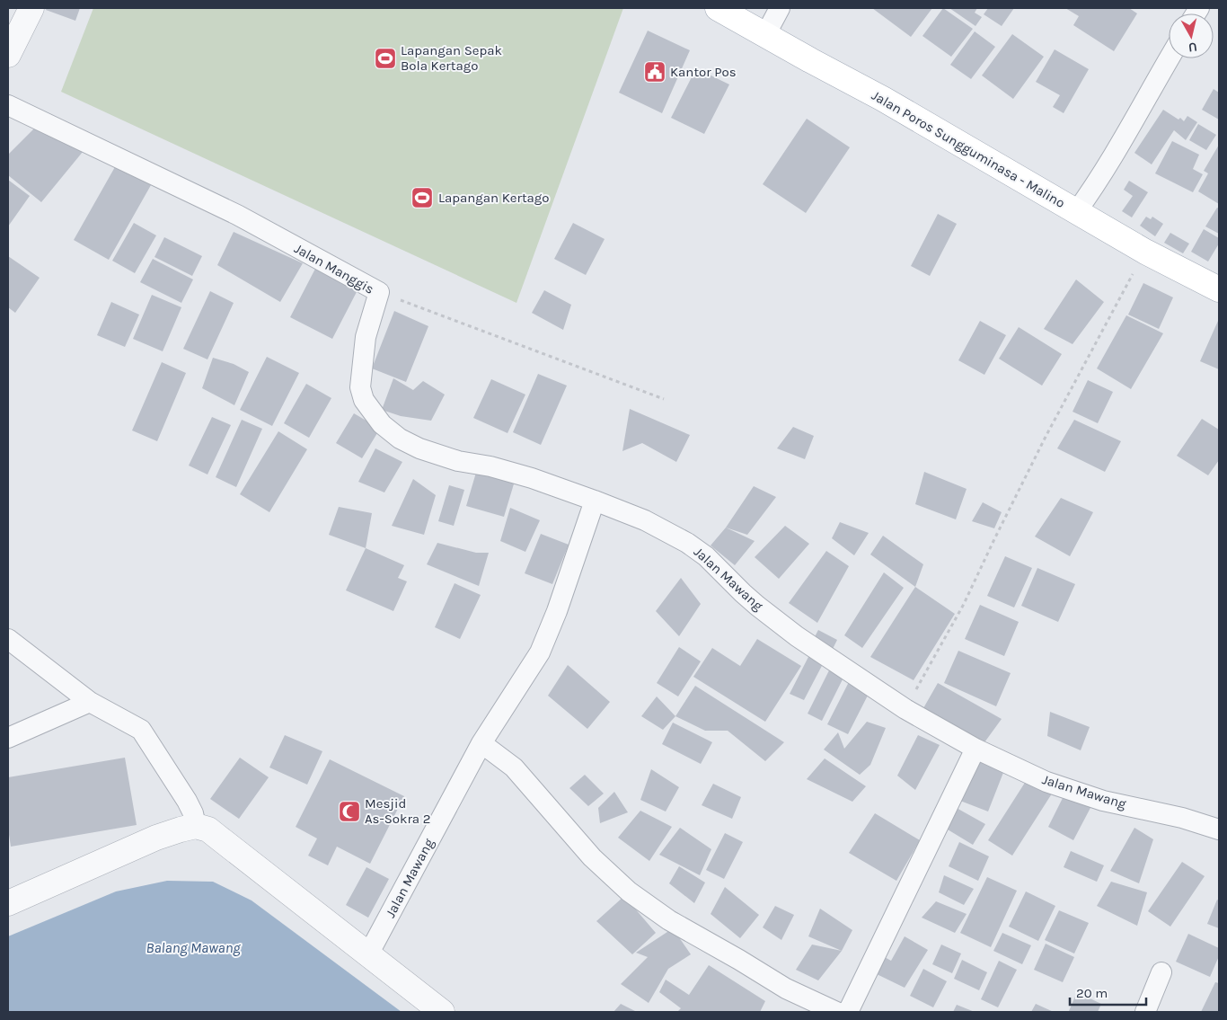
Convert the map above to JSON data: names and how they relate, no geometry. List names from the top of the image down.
{
  "streets": {
    "main road": ["Jalan Poros Sungguminasa - Malino"],
    "street": ["Jalan Manggis", "Jalan Mawang"]
  },
  "crossings": [
    ["Jalan Manggis", "Jalan Mawang"]
  ],
  "water": ["Balang Mawang"],
  "places": {
    "sports": ["Lapangan Sepak Bola Kertago", "Lapangan Kertago"],
    "public building": ["Kantor Pos"],
    "mosque": ["Mesjid As-Sokra 2"]
  },
  "scale_bar": "20 m",
  "north": "bottom"
}
